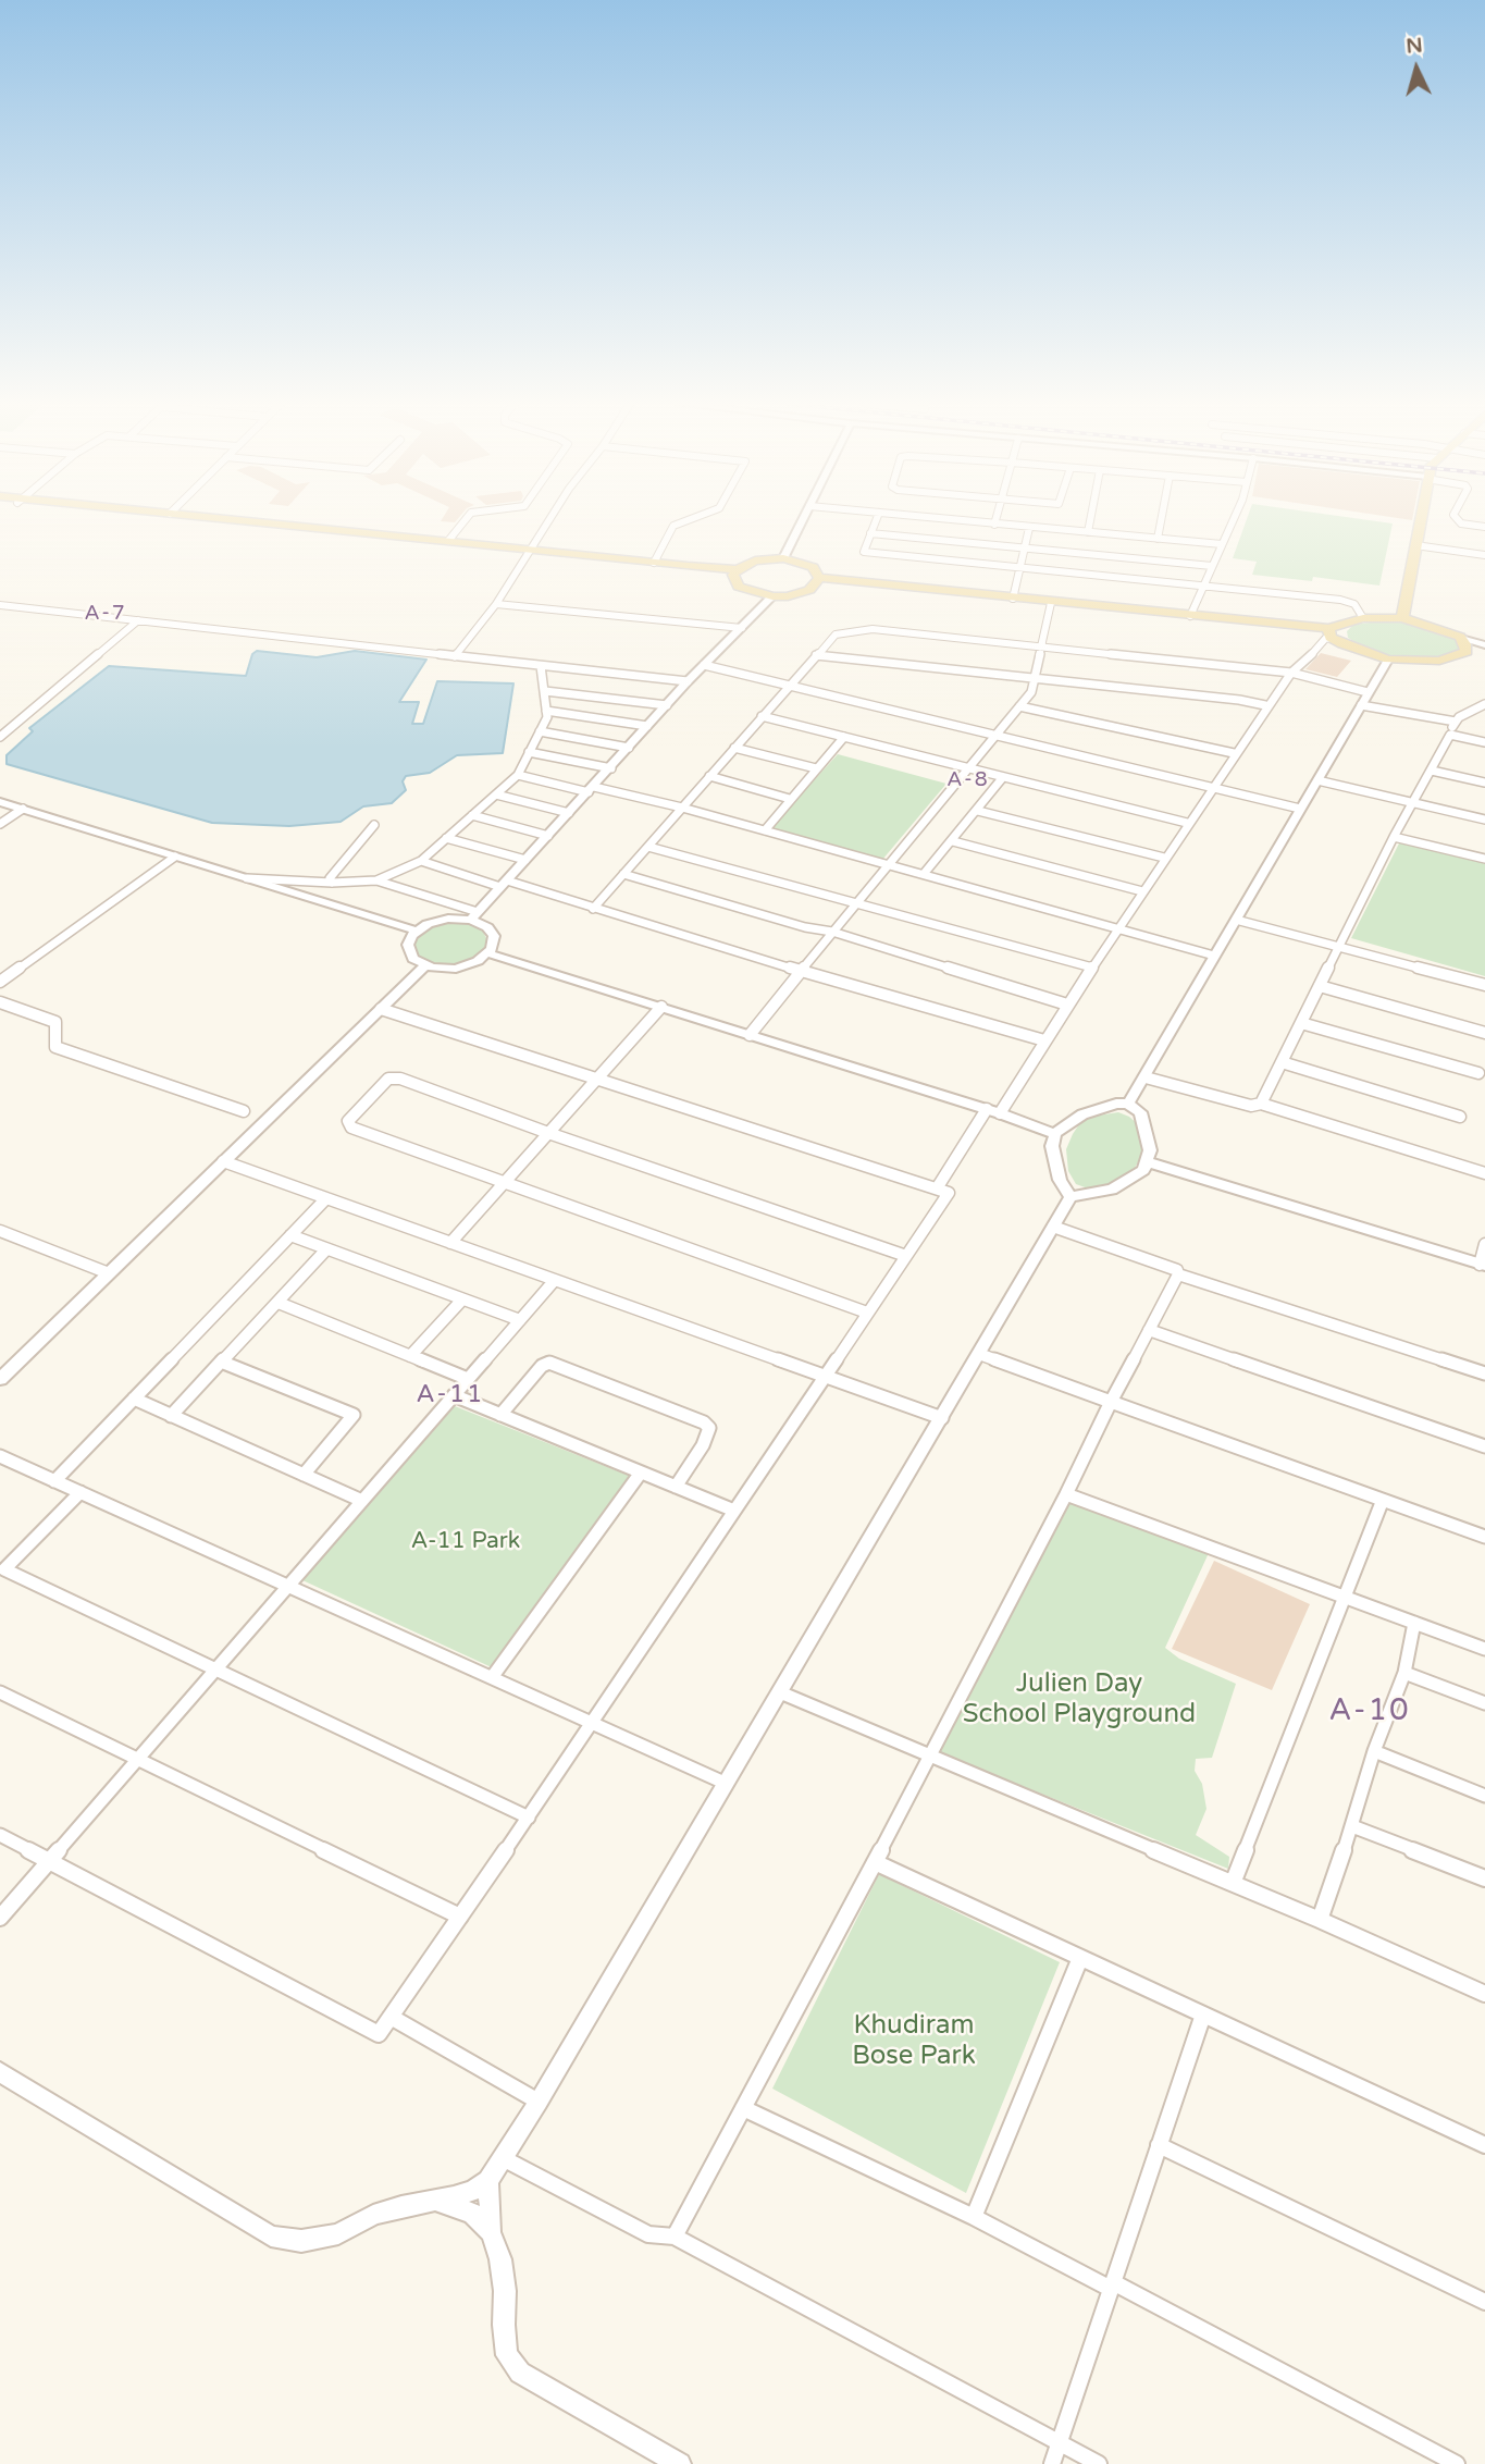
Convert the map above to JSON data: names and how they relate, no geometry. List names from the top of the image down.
{
  "districts": [
    "A-7",
    "A-8",
    "A-11",
    "A-10"
  ],
  "parks": ["A-11 Park", "Julien Day School Playground", "Khudiram Bose Park"],
  "north": "top"
}
